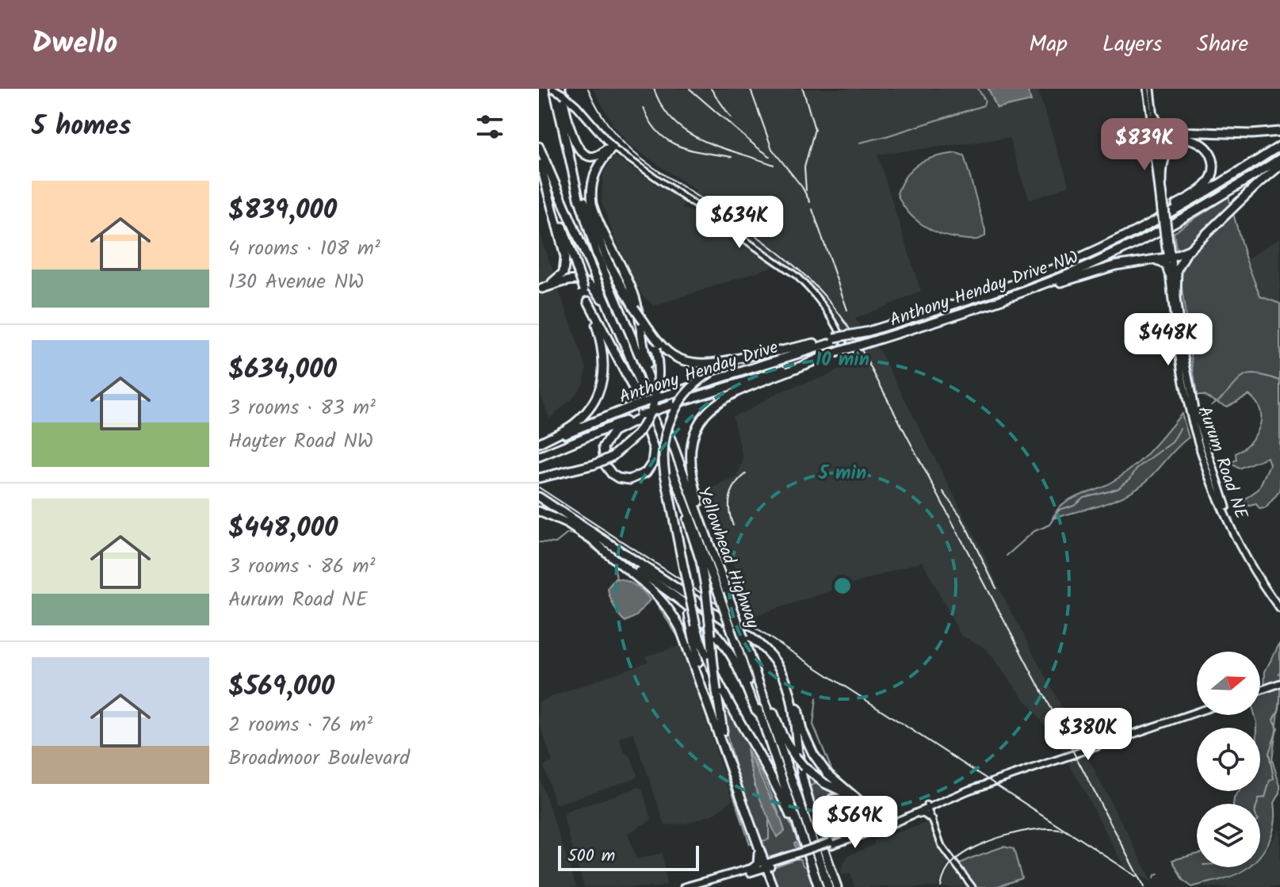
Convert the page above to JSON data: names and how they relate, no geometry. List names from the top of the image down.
{
  "streets": {
    "highway": ["Anthony Henday Drive NW", "Anthony Henday Drive", "Yellowhead Highway"],
    "main road": ["Aurum Road NE"]
  },
  "crossings": [
    ["Anthony Henday Drive NW", "Anthony Henday Drive"]
  ],
  "scale_bar": "500 m",
  "north": "right",
  "page": {
    "header": "Dwello",
    "nav": ["Map", "Layers", "Share"],
    "heading": "5 homes",
    "price": [
      "$839K",
      "$634K",
      "$448K",
      "$380K",
      "$569K"
    ],
    "list": [
      {
        "name": "$839,000",
        "note": "4 rooms · 108 m² · 130 Avenue NW"
      },
      {
        "name": "$634,000",
        "note": "3 rooms · 83 m² · Hayter Road NW"
      },
      {
        "name": "$448,000",
        "note": "3 rooms · 86 m² · Aurum Road NE"
      },
      {
        "name": "$569,000",
        "note": "2 rooms · 76 m² · Broadmoor Boulevard"
      }
    ],
    "scale": "500 m"
  },
  "rings": ["10 min", "5 min"]
}
